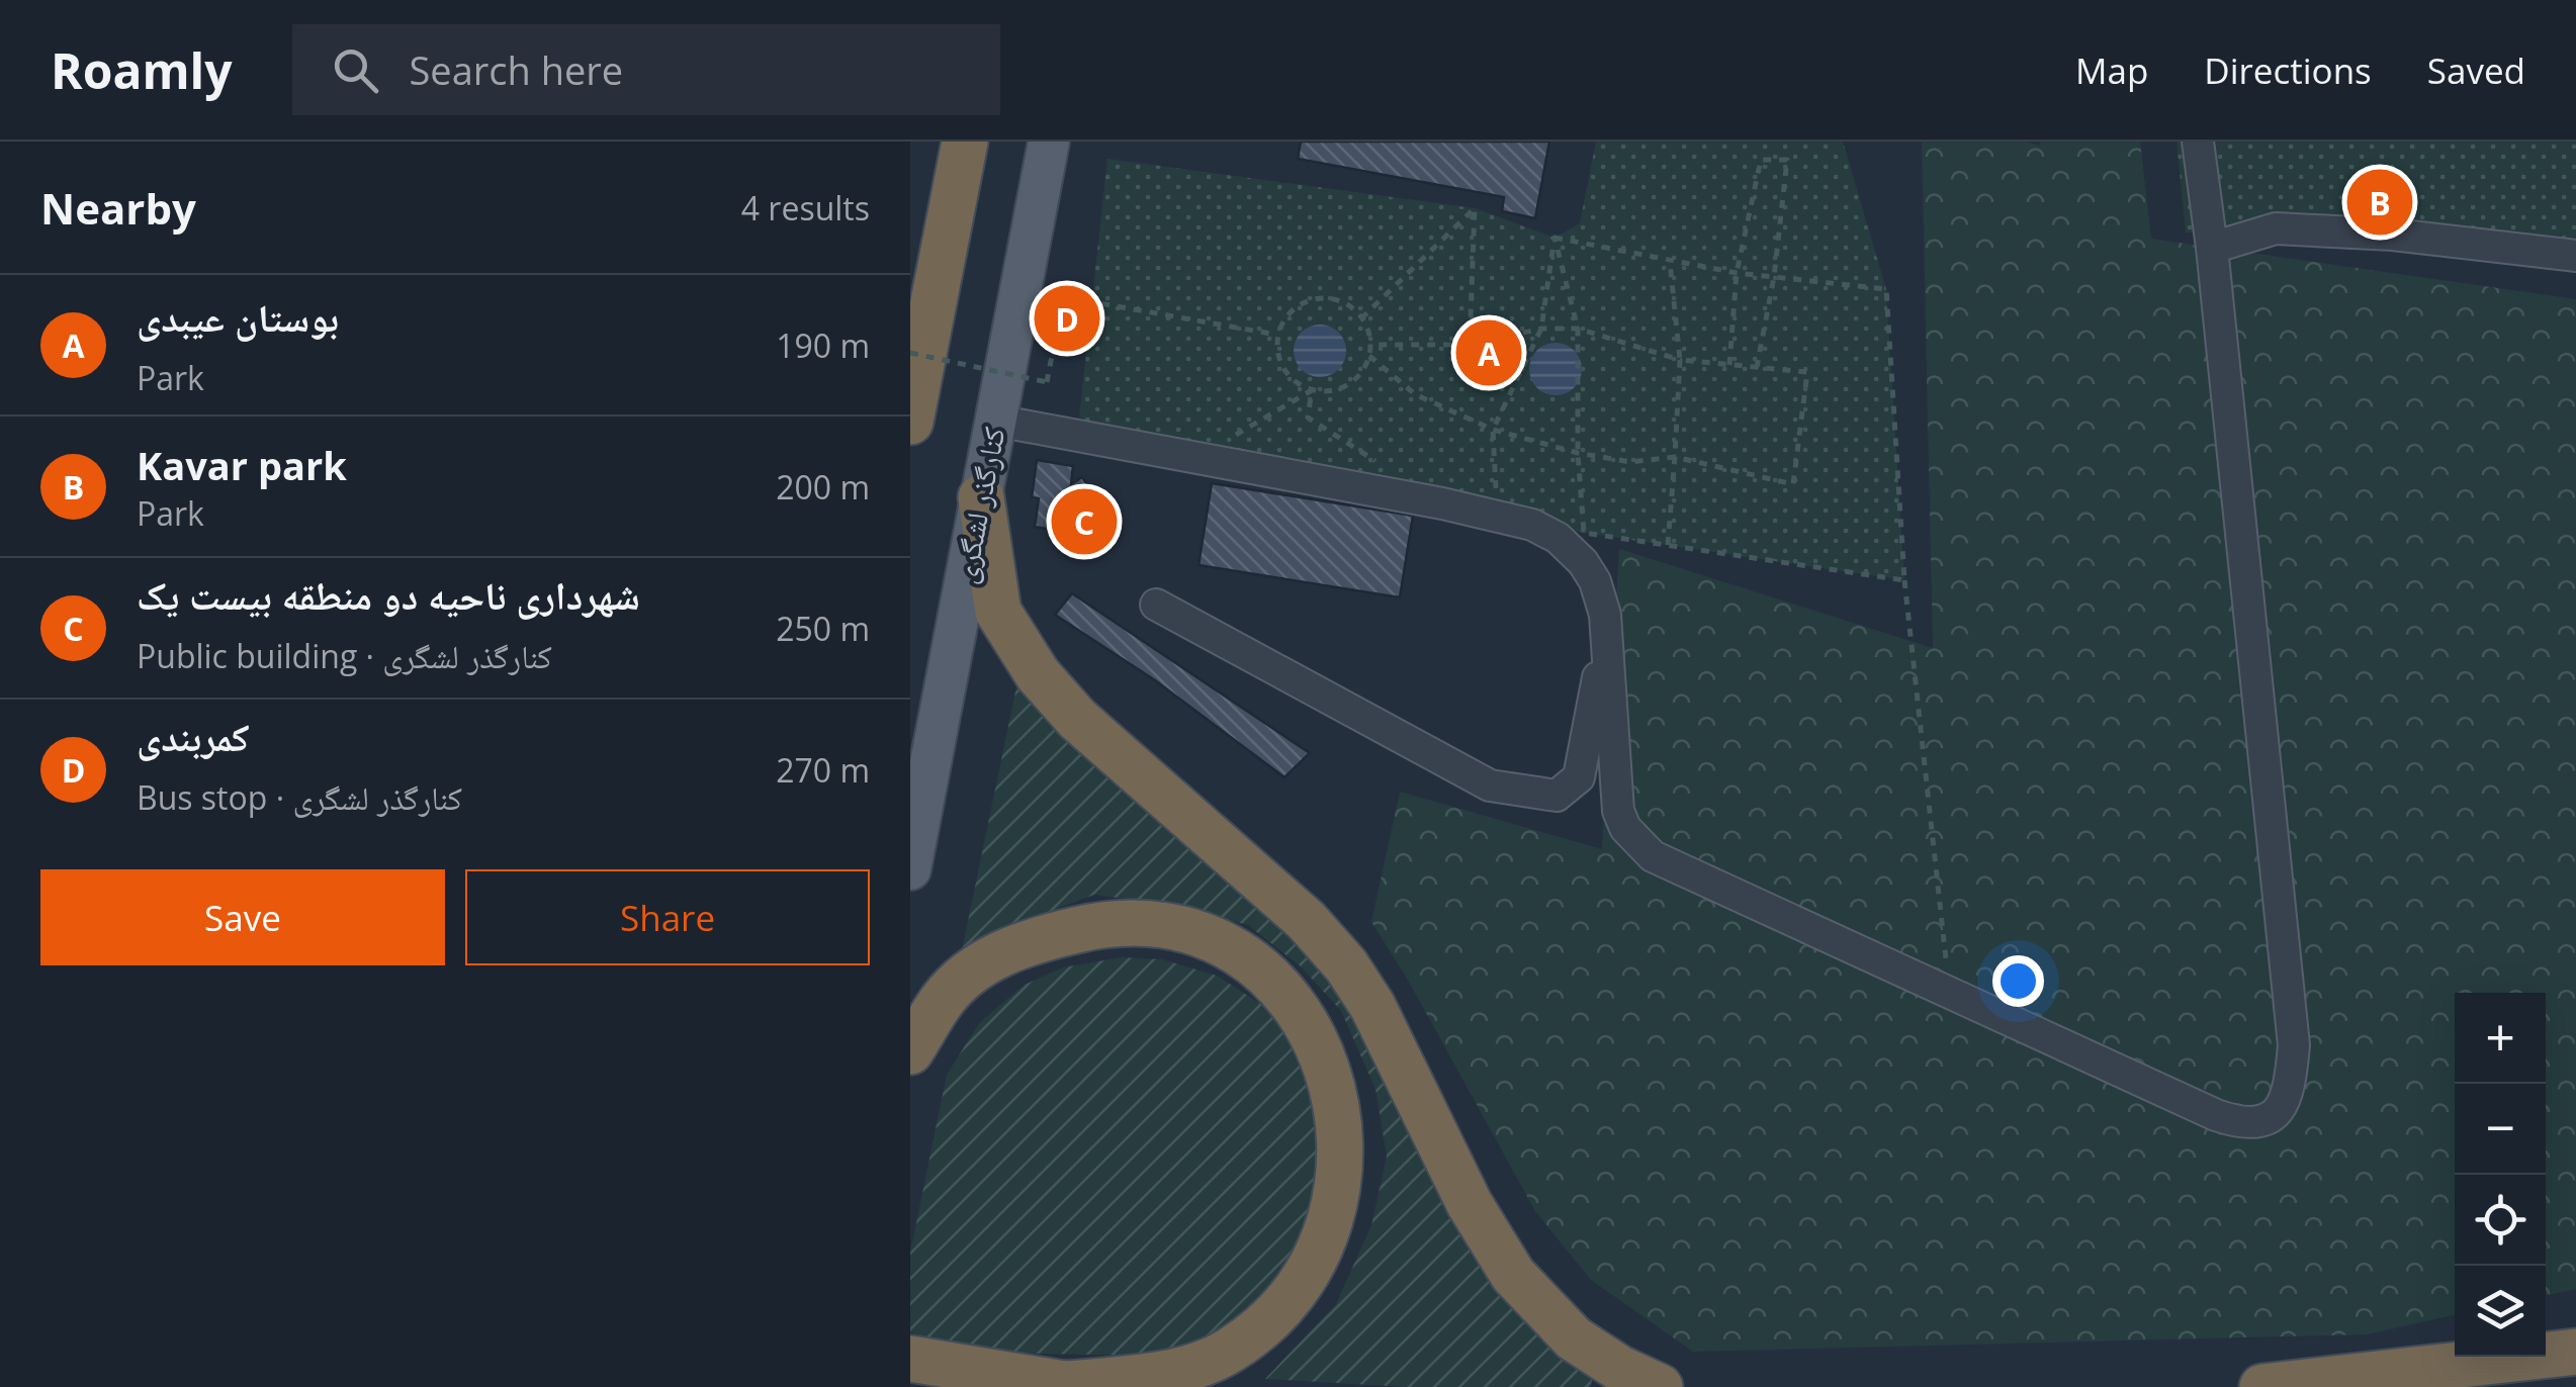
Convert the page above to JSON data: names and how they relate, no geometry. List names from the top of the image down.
{
  "streets": {
    "main road": ["کنارگذر لشگری"]
  },
  "page": {
    "header": "Roamly",
    "search": "Search here",
    "nav": ["Map", "Directions", "Saved"],
    "heading": ["Nearby", "4 results"],
    "pins": [
      "B",
      "D",
      "A",
      "C"
    ],
    "list": [
      {
        "mark": "A",
        "name": "بوستان عیبدی",
        "note": "Park",
        "value": "190 m"
      },
      {
        "mark": "B",
        "name": "Kavar park",
        "note": "Park",
        "value": "200 m"
      },
      {
        "mark": "C",
        "name": "شهرداری ناحیه دو منطقه بیست یک",
        "note": "Public building · کنارگذر لشگری",
        "value": "250 m"
      },
      {
        "mark": "D",
        "name": "کمربندی",
        "note": "Bus stop · کنارگذر لشگری",
        "value": "270 m"
      }
    ],
    "buttons": ["Save", "Share"],
    "map_buttons": ["+", "−"]
  }
}
